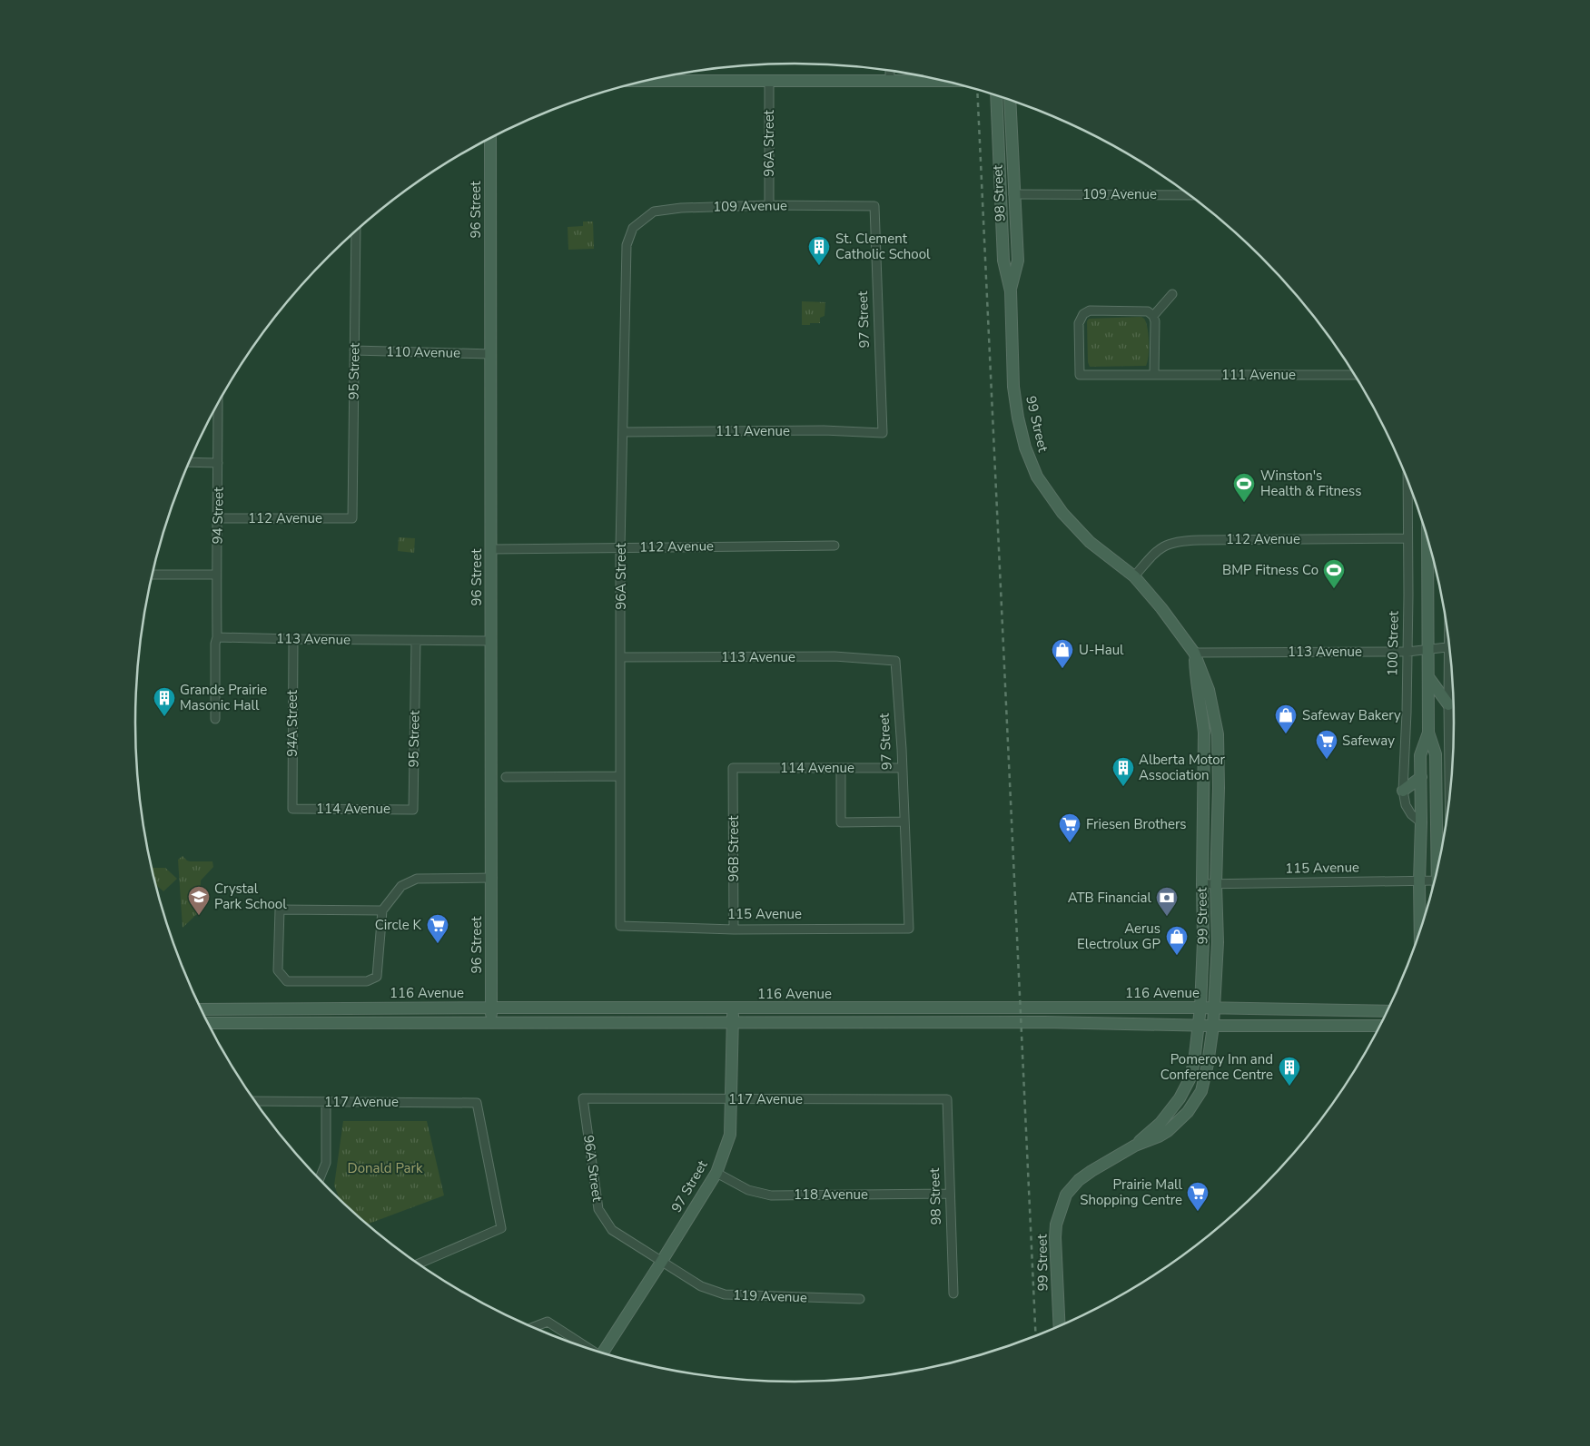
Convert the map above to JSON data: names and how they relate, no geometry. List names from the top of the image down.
{
  "streets": {
    "main road": [
      "98 Street",
      "96 Street",
      "97 Street",
      "99 Street",
      "116 Avenue"
    ],
    "street": [
      "96A Street",
      "109 Avenue",
      "110 Avenue",
      "95 Street",
      "111 Avenue",
      "94 Street",
      "112 Avenue",
      "113 Avenue",
      "100 Street",
      "94A Street",
      "114 Avenue",
      "96B Street",
      "115 Avenue",
      "117 Avenue",
      "118 Avenue",
      "119 Avenue"
    ]
  },
  "crossings": [
    ["96A Street", "109 Avenue"],
    ["96A Street", "97 Street"],
    ["96A Street", "111 Avenue"],
    ["96A Street", "112 Avenue"],
    ["96A Street", "113 Avenue"],
    ["96A Street", "115 Avenue"],
    ["96A Street", "117 Avenue"],
    ["96A Street", "119 Avenue"],
    ["98 Street", "109 Avenue"],
    ["98 Street", "99 Street"],
    ["98 Street", "117 Avenue"],
    ["98 Street", "118 Avenue"],
    ["109 Avenue", "97 Street"],
    ["96 Street", "110 Avenue"],
    ["96 Street", "112 Avenue"],
    ["96 Street", "113 Avenue"],
    ["96 Street", "116 Avenue"],
    ["97 Street", "111 Avenue"],
    ["97 Street", "113 Avenue"],
    ["97 Street", "114 Avenue"],
    ["97 Street", "115 Avenue"],
    ["97 Street", "116 Avenue"],
    ["97 Street", "117 Avenue"],
    ["97 Street", "118 Avenue"],
    ["97 Street", "119 Avenue"],
    ["110 Avenue", "95 Street"],
    ["95 Street", "112 Avenue"],
    ["95 Street", "113 Avenue"],
    ["95 Street", "114 Avenue"],
    ["99 Street", "112 Avenue"],
    ["99 Street", "113 Avenue"],
    ["99 Street", "115 Avenue"],
    ["99 Street", "116 Avenue"],
    ["94 Street", "112 Avenue"],
    ["94 Street", "113 Avenue"],
    ["112 Avenue", "100 Street"],
    ["113 Avenue", "100 Street"],
    ["113 Avenue", "94A Street"],
    ["94A Street", "114 Avenue"],
    ["114 Avenue", "96B Street"],
    ["96B Street", "115 Avenue"]
  ],
  "parks": ["Donald Park"],
  "places": {
    "building": [
      "St. Clement Catholic School",
      "Grande Prairie Masonic Hall",
      "Alberta Motor Association",
      "Pomeroy Inn and Conference Centre"
    ],
    "sports": ["Winston's Health & Fitness", "BMP Fitness Co"],
    "shop": ["U-Haul", "Safeway Bakery", "Aerus Electrolux GP"],
    "supermarket": [
      "Safeway",
      "Friesen Brothers",
      "Circle K",
      "Prairie Mall Shopping Centre"
    ],
    "school or university": ["Crystal Park School"],
    "bank": ["ATB Financial"]
  }
}
